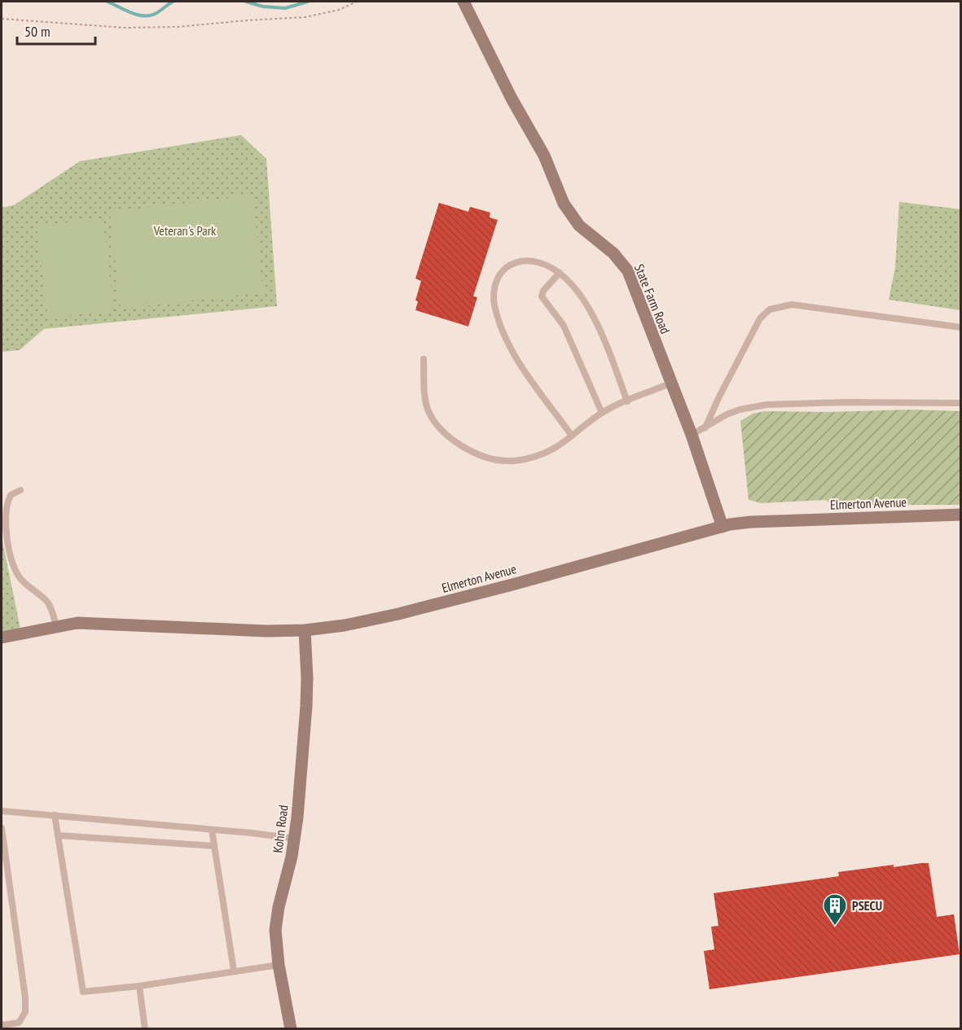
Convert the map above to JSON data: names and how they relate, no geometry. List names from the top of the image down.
{
  "streets": {
    "street": ["State Farm Road", "Elmerton Avenue", "Kohn Road"]
  },
  "crossings": [
    ["State Farm Road", "Elmerton Avenue"],
    ["Elmerton Avenue", "Kohn Road"]
  ],
  "parks": ["Veteran's Park"],
  "places": {
    "building": ["PSECU"]
  },
  "scale_bar": "50 m"
}
